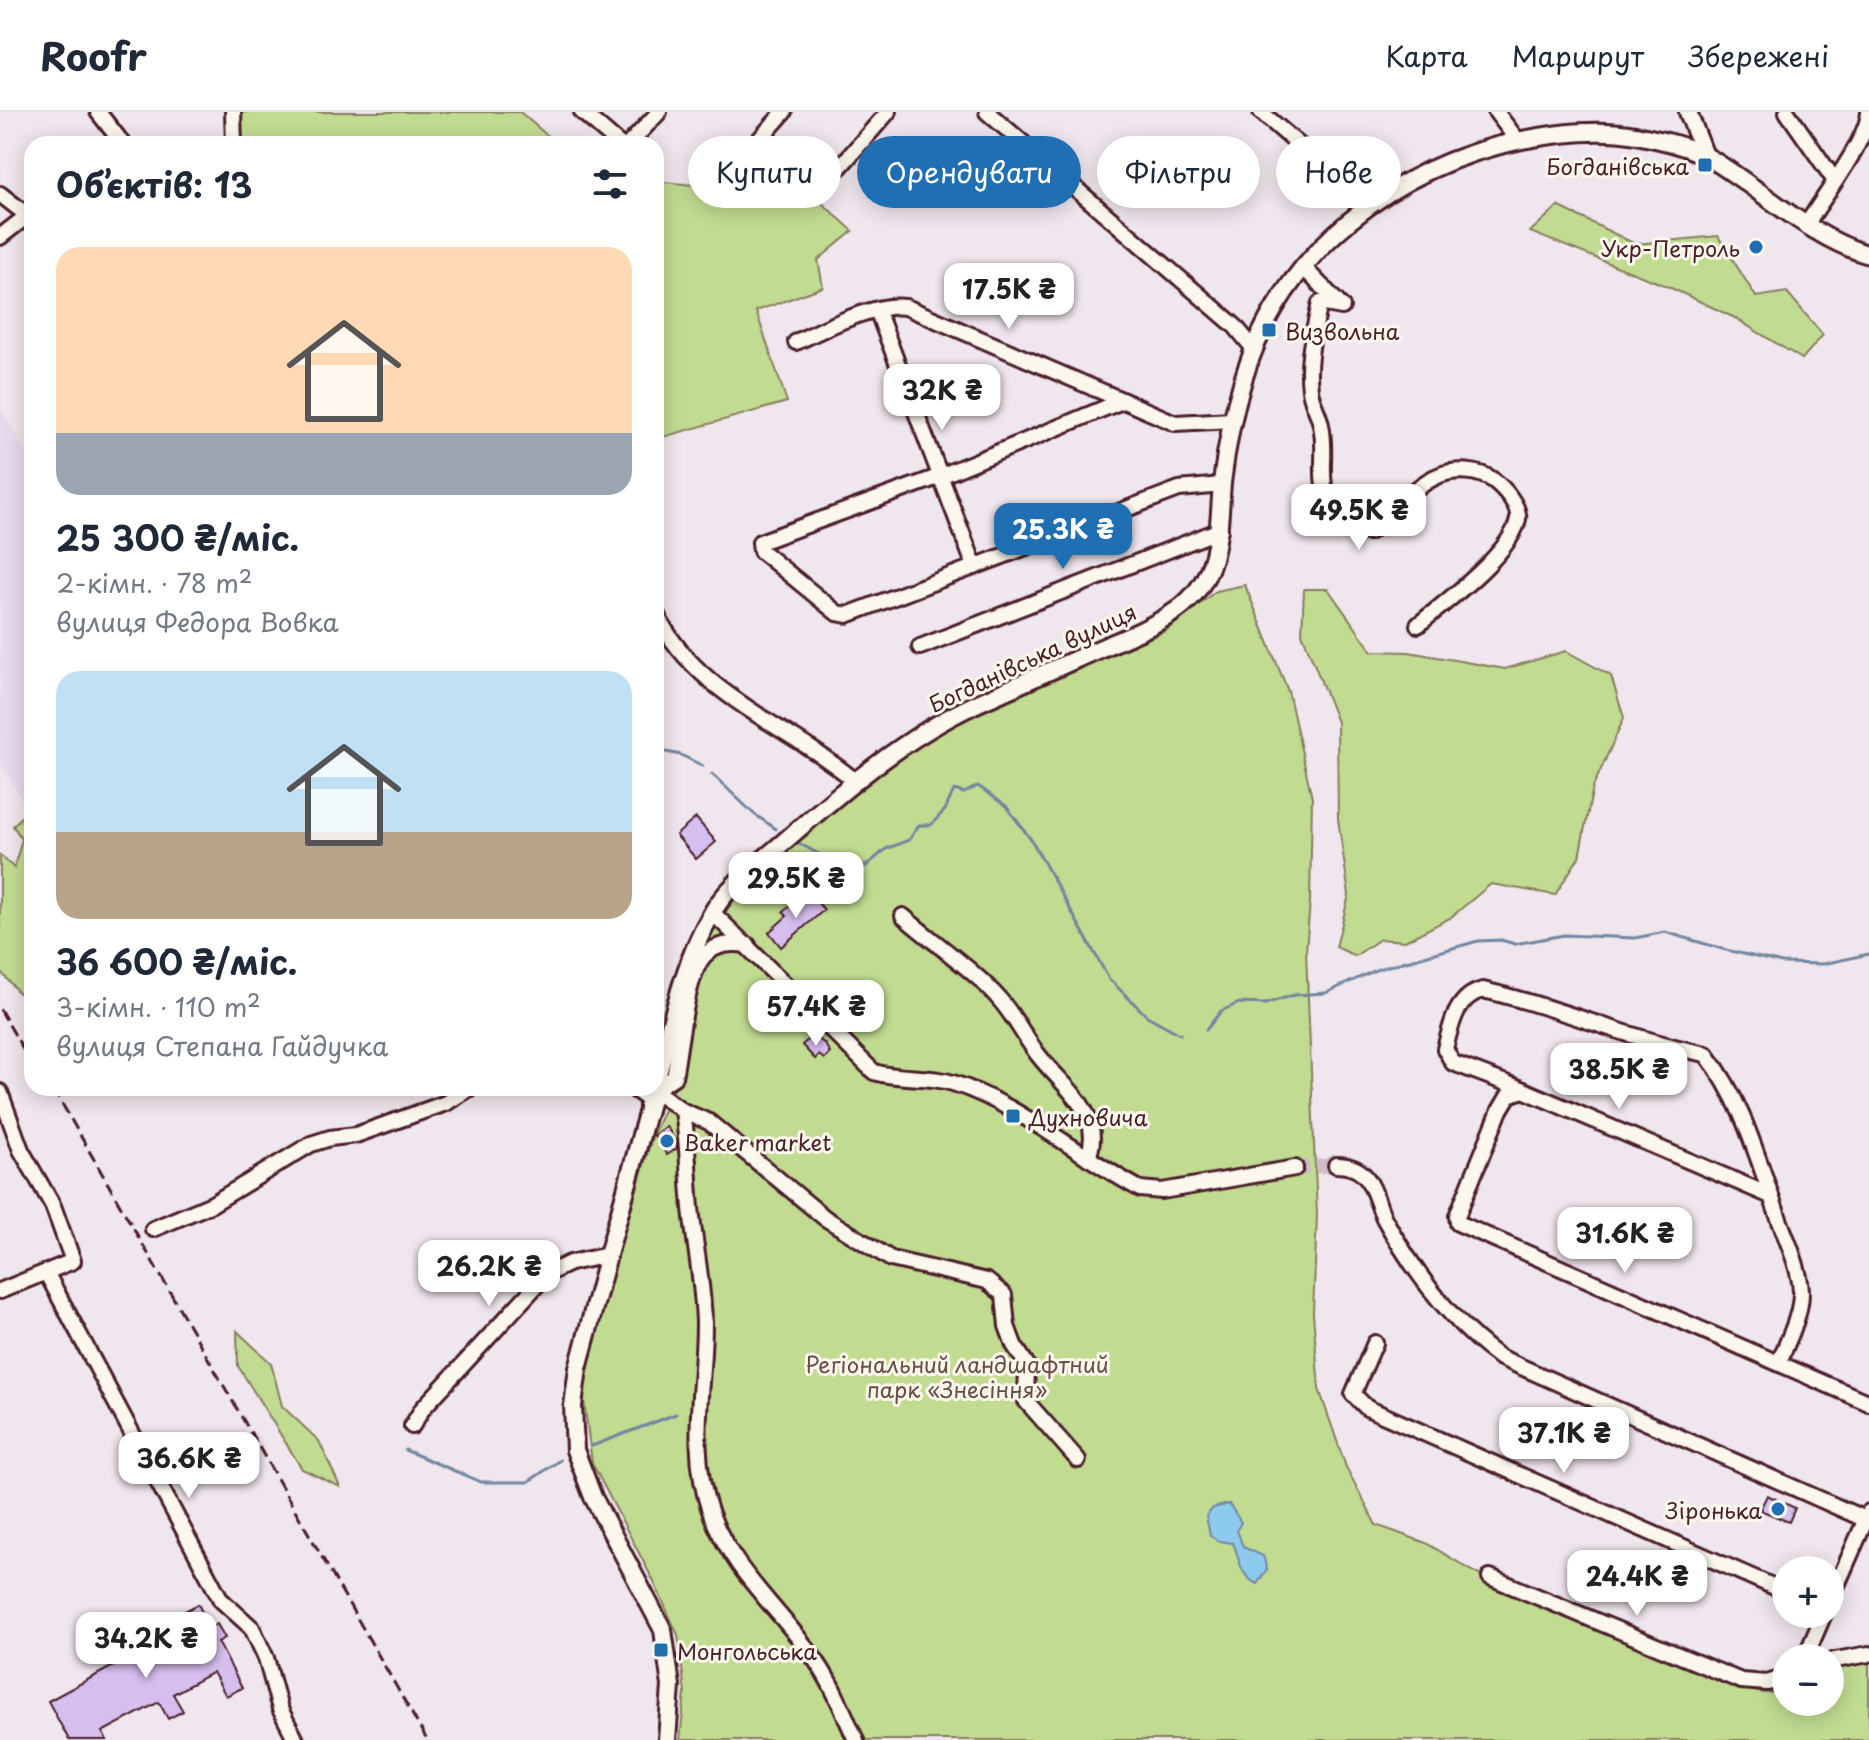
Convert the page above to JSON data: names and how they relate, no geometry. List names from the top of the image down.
{
  "streets": {
    "main road": ["Богданівська вулиця"]
  },
  "parks": ["Регіональний ландшафтний парк «Знесіння»"],
  "places": {
    "transit": [
      "Богданівська",
      "Визвольна",
      "Духновича",
      "Монгольська"
    ],
    "other": ["Укр-Петроль", "Baker market", "Зіронька"]
  },
  "page": {
    "header": "Roofr",
    "nav": ["Карта", "Маршрут", "Збережені"],
    "chip": [
      "Купити",
      "Орендувати",
      "Фільтри",
      "Нове"
    ],
    "heading": "Об’єктів: 13",
    "list": [
      {
        "name": "25 300 ₴/міс.",
        "note": "2-кімн. · 78 m² · вулиця Федора Вовка"
      },
      {
        "name": "36 600 ₴/міс.",
        "note": "3-кімн. · 110 m² · вулиця Степана Гайдучка"
      }
    ],
    "price": [
      "17.5K ₴",
      "32K ₴",
      "49.5K ₴",
      "25.3K ₴",
      "29.5K ₴",
      "57.4K ₴",
      "38.5K ₴",
      "31.6K ₴",
      "26.2K ₴",
      "37.1K ₴",
      "36.6K ₴",
      "24.4K ₴",
      "34.2K ₴"
    ],
    "map_buttons": ["+", "−"]
  }
}
